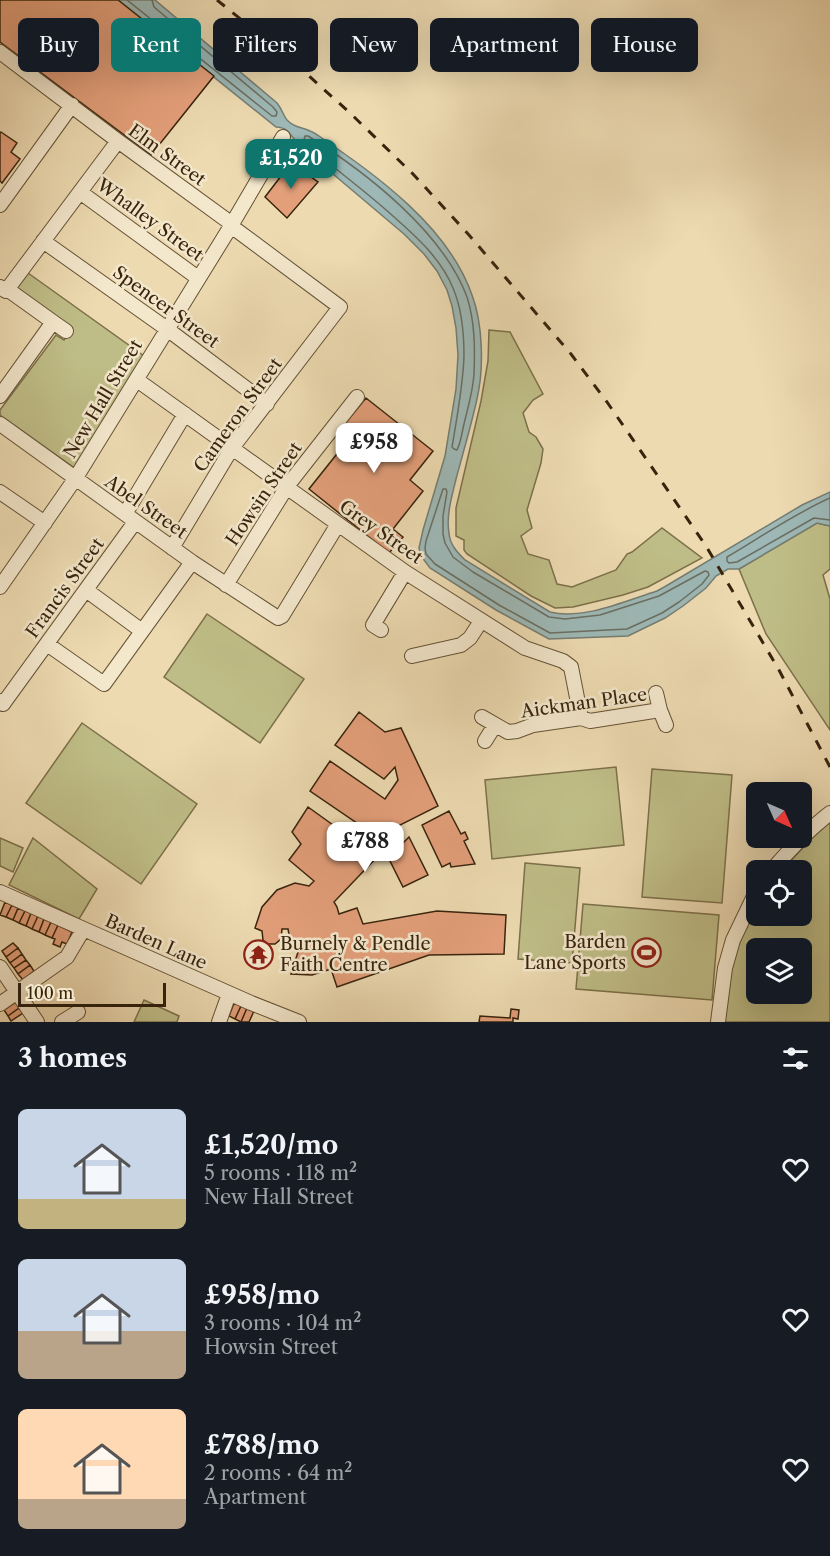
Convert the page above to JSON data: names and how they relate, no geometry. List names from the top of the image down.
{
  "streets": {
    "street": [
      "Elm Street",
      "Whalley Street",
      "Spencer Street",
      "New Hall Street",
      "Cameron Street",
      "Howsin Street",
      "Abel Street",
      "Grey Street",
      "Francis Street",
      "Aickman Place",
      "Barden Lane"
    ]
  },
  "crossings": [
    ["Elm Street", "New Hall Street"],
    ["Elm Street", "Cameron Street"],
    ["Whalley Street", "New Hall Street"],
    ["Spencer Street", "New Hall Street"],
    ["Spencer Street", "Cameron Street"],
    ["New Hall Street", "Abel Street"],
    ["New Hall Street", "Grey Street"],
    ["Cameron Street", "Abel Street"],
    ["Cameron Street", "Grey Street"],
    ["Howsin Street", "Abel Street"],
    ["Howsin Street", "Grey Street"],
    ["Abel Street", "Grey Street"],
    ["Abel Street", "Francis Street"],
    ["Grey Street", "Francis Street"],
    ["Grey Street", "Aickman Place"]
  ],
  "places": {
    "sports": ["Barden Lane Sports"],
    "temple": ["Burnely & Pendle Faith Centre"]
  },
  "scale_bar": "100 m",
  "north": "bottom right",
  "page": {
    "chip": [
      "Buy",
      "Rent",
      "Filters",
      "New",
      "Apartment",
      "House"
    ],
    "price": ["£1,520", "£958", "£788"],
    "scale": "100 m",
    "heading": "3 homes",
    "list": [
      {
        "name": "£1,520/mo",
        "note": "5 rooms · 118 m² · New Hall Street"
      },
      {
        "name": "£958/mo",
        "note": "3 rooms · 104 m² · Howsin Street"
      },
      {
        "name": "£788/mo",
        "note": "2 rooms · 64 m² · Apartment"
      }
    ]
  }
}
